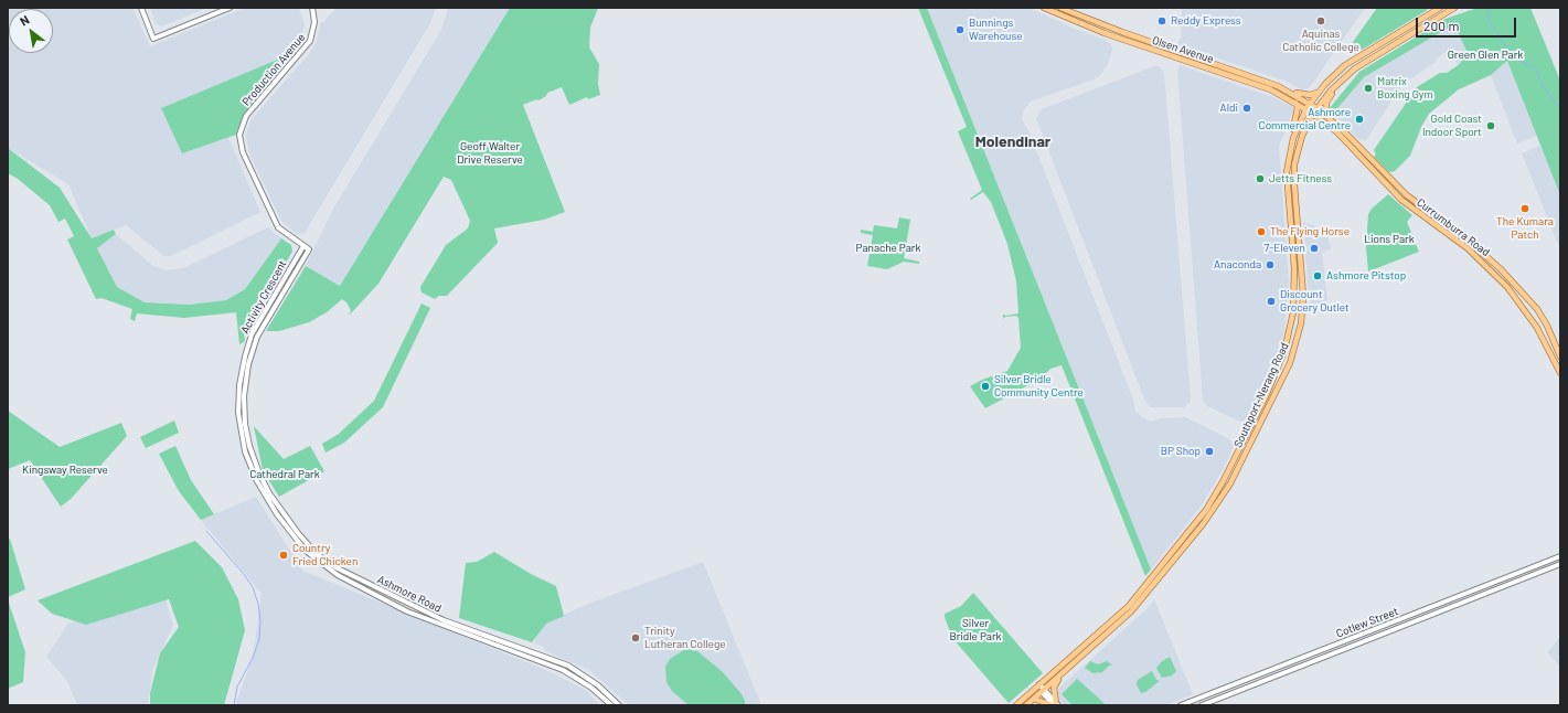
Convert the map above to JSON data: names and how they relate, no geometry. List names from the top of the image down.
{
  "streets": {
    "main road": [
      "Olsen Avenue",
      "Production Avenue",
      "Currumburra Road",
      "Activity Crescent",
      "Southport-Nerang Road",
      "Ashmore Road",
      "Cotlew Street"
    ]
  },
  "crossings": [
    ["Olsen Avenue", "Currumburra Road"],
    ["Olsen Avenue", "Southport-Nerang Road"],
    ["Production Avenue", "Activity Crescent"],
    ["Currumburra Road", "Southport-Nerang Road"],
    ["Activity Crescent", "Ashmore Road"]
  ],
  "districts": ["Molendinar"],
  "parks": [
    "Green Glen Park",
    "Geoff Walter Drive Reserve",
    "Lions Park",
    "Panache Park",
    "Kingsway Reserve",
    "Cathedral Park",
    "Silver Bridle Park"
  ],
  "places": [
    "Reddy Express",
    "Aquinas Catholic College",
    "Bunnings Warehouse",
    "Matrix Boxing Gym",
    "Aldi",
    "Ashmore Commercial Centre",
    "Gold Coast Indoor Sport",
    "Jetts Fitness",
    "The Kumara Patch",
    "The Flying Horse",
    "7-Eleven",
    "Anaconda",
    "Ashmore Pitstop",
    "Discount Grocery Outlet",
    "Silver Bridle Community Centre",
    "BP Shop",
    "Country Fried Chicken",
    "Trinity Lutheran College"
  ],
  "scale_bar": "200 m",
  "north": "top left"
}
